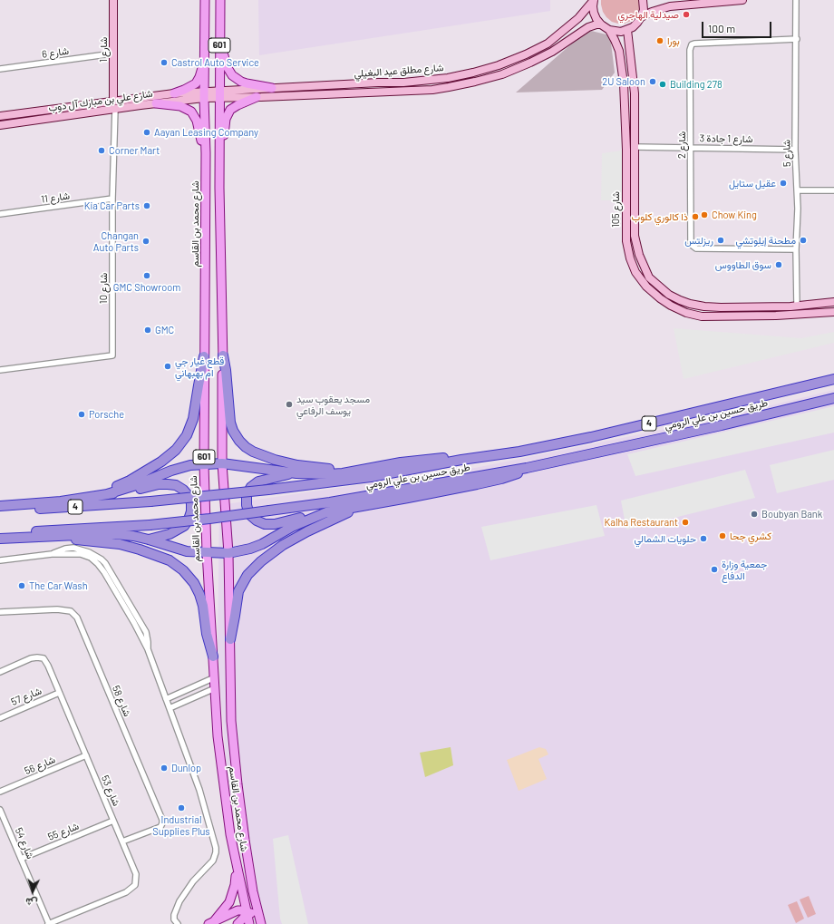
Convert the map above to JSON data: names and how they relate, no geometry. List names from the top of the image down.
{
  "streets": {
    "highway": ["طريق حسين بن علي الرومي", "4"],
    "main road": ["601", "شارع محمد بن القاسم"],
    "street": [
      "شارع 1",
      "شارع 6",
      "شارع مطلق عيد البغيلي",
      "شارع علي بن مبارك آل دوب",
      "شارع 1 جادة 3",
      "شارع 2",
      "شارع 5",
      "شارع 11",
      "شارع 105",
      "شارع 10",
      "شارع 57",
      "شارع 58",
      "شارع 56",
      "شارع 53",
      "شارع 55",
      "شارع 54"
    ]
  },
  "crossings": [
    ["شارع 1", "شارع 6"],
    ["شارع 1", "شارع علي بن مبارك آل دوب"],
    ["شارع مطلق عيد البغيلي", "شارع علي بن مبارك آل دوب"],
    ["شارع مطلق عيد البغيلي", "شارع محمد بن القاسم"],
    ["شارع علي بن مبارك آل دوب", "شارع محمد بن القاسم"],
    ["شارع علي بن مبارك آل دوب", "شارع 10"],
    ["شارع 1 جادة 3", "شارع 2"],
    ["شارع 1 جادة 3", "شارع 5"],
    ["شارع 1 جادة 3", "شارع 105"],
    ["شارع 2", "شارع 5"],
    ["شارع 5", "شارع 105"],
    ["شارع 11", "شارع 10"],
    ["شارع 57", "شارع 53"],
    ["شارع 58", "شارع 53"],
    ["شارع 56", "شارع 53"],
    ["شارع 53", "شارع 55"],
    ["شارع 53", "شارع 54"],
    ["شارع 55", "شارع 54"]
  ],
  "places": [
    "صيدلية الهاجري",
    "بورا",
    "Castrol Auto Service",
    "2U Saloon",
    "Building 278",
    "Aayan Leasing Company",
    "Corner Mart",
    "عقيل ستايل",
    "Kia Car Parts",
    "Chow King",
    "ذا كالوري كلوب",
    "ريزلتس",
    "مطحنة إيلوتشي",
    "Changan Auto Parts",
    "سوق الطاووس",
    "GMC Showroom",
    "GMC",
    "قطع غيار جي ام بهبهاني",
    "مسجد يعقوب سيد يوسف الرفاعي",
    "Porsche",
    "Boubyan Bank",
    "Kalha Restaurant",
    "كشري جحا",
    "حلويات الشمالي",
    "جمعية وزارة الدفاع",
    "The Car Wash",
    "Dunlop",
    "Industrial Supplies Plus"
  ],
  "scale_bar": "100 m",
  "north": "bottom"
}
